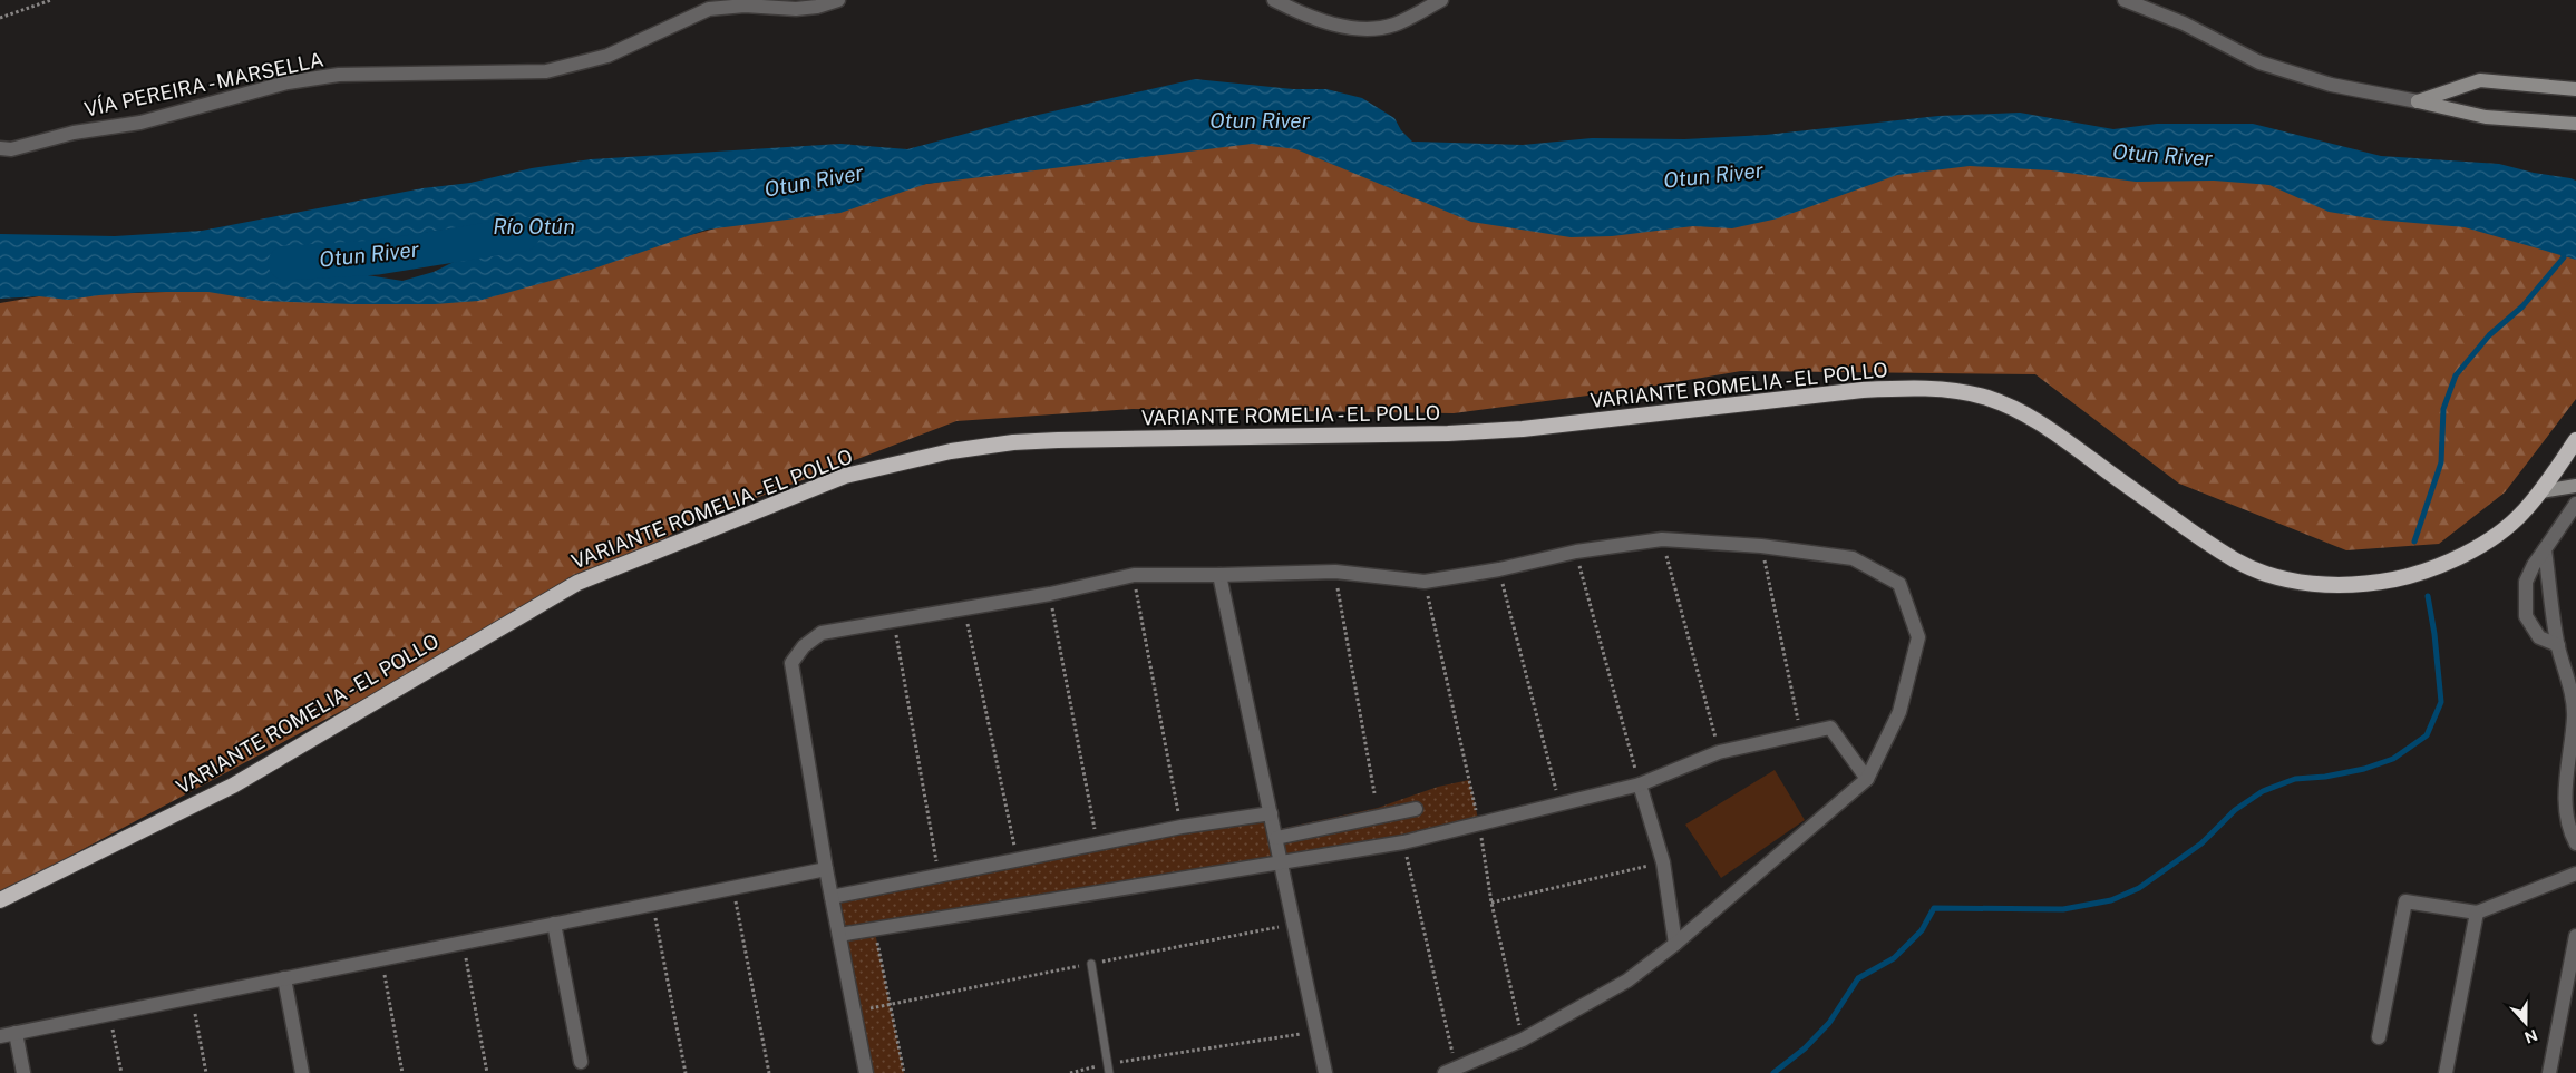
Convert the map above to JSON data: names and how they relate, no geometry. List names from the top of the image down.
{
  "streets": {
    "highway": ["VARIANTE ROMELIA - EL POLLO"],
    "street": ["VÍA PEREIRA - MARSELLA"]
  },
  "water": ["Otun River", "Río Otún"],
  "north": "bottom"
}
